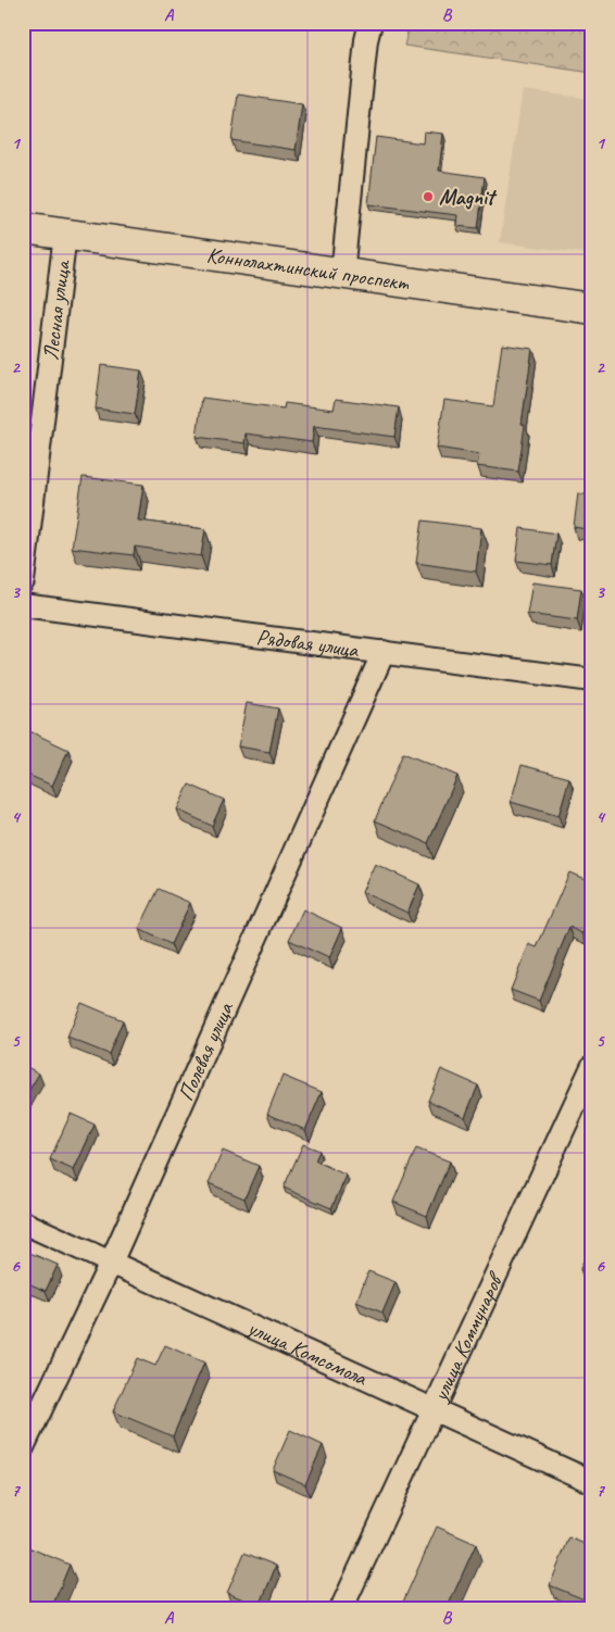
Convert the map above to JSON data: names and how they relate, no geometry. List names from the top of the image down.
{
  "streets": {
    "main road": ["Коннолахтинский проспект"],
    "street": [
      "Лесная улица",
      "Рядовая улица",
      "Полевая улица",
      "улица Коммунаров",
      "улица Комсомола"
    ]
  },
  "crossings": [
    ["Коннолахтинский проспект", "Лесная улица"],
    ["Рядовая улица", "Полевая улица"],
    ["Полевая улица", "улица Комсомола"],
    ["улица Коммунаров", "улица Комсомола"]
  ],
  "places": ["Magnit"],
  "grid": {
    "columns": ["A", "B"],
    "rows": [
      "1",
      "2",
      "3",
      "4",
      "5",
      "6",
      "7"
    ]
  }
}
